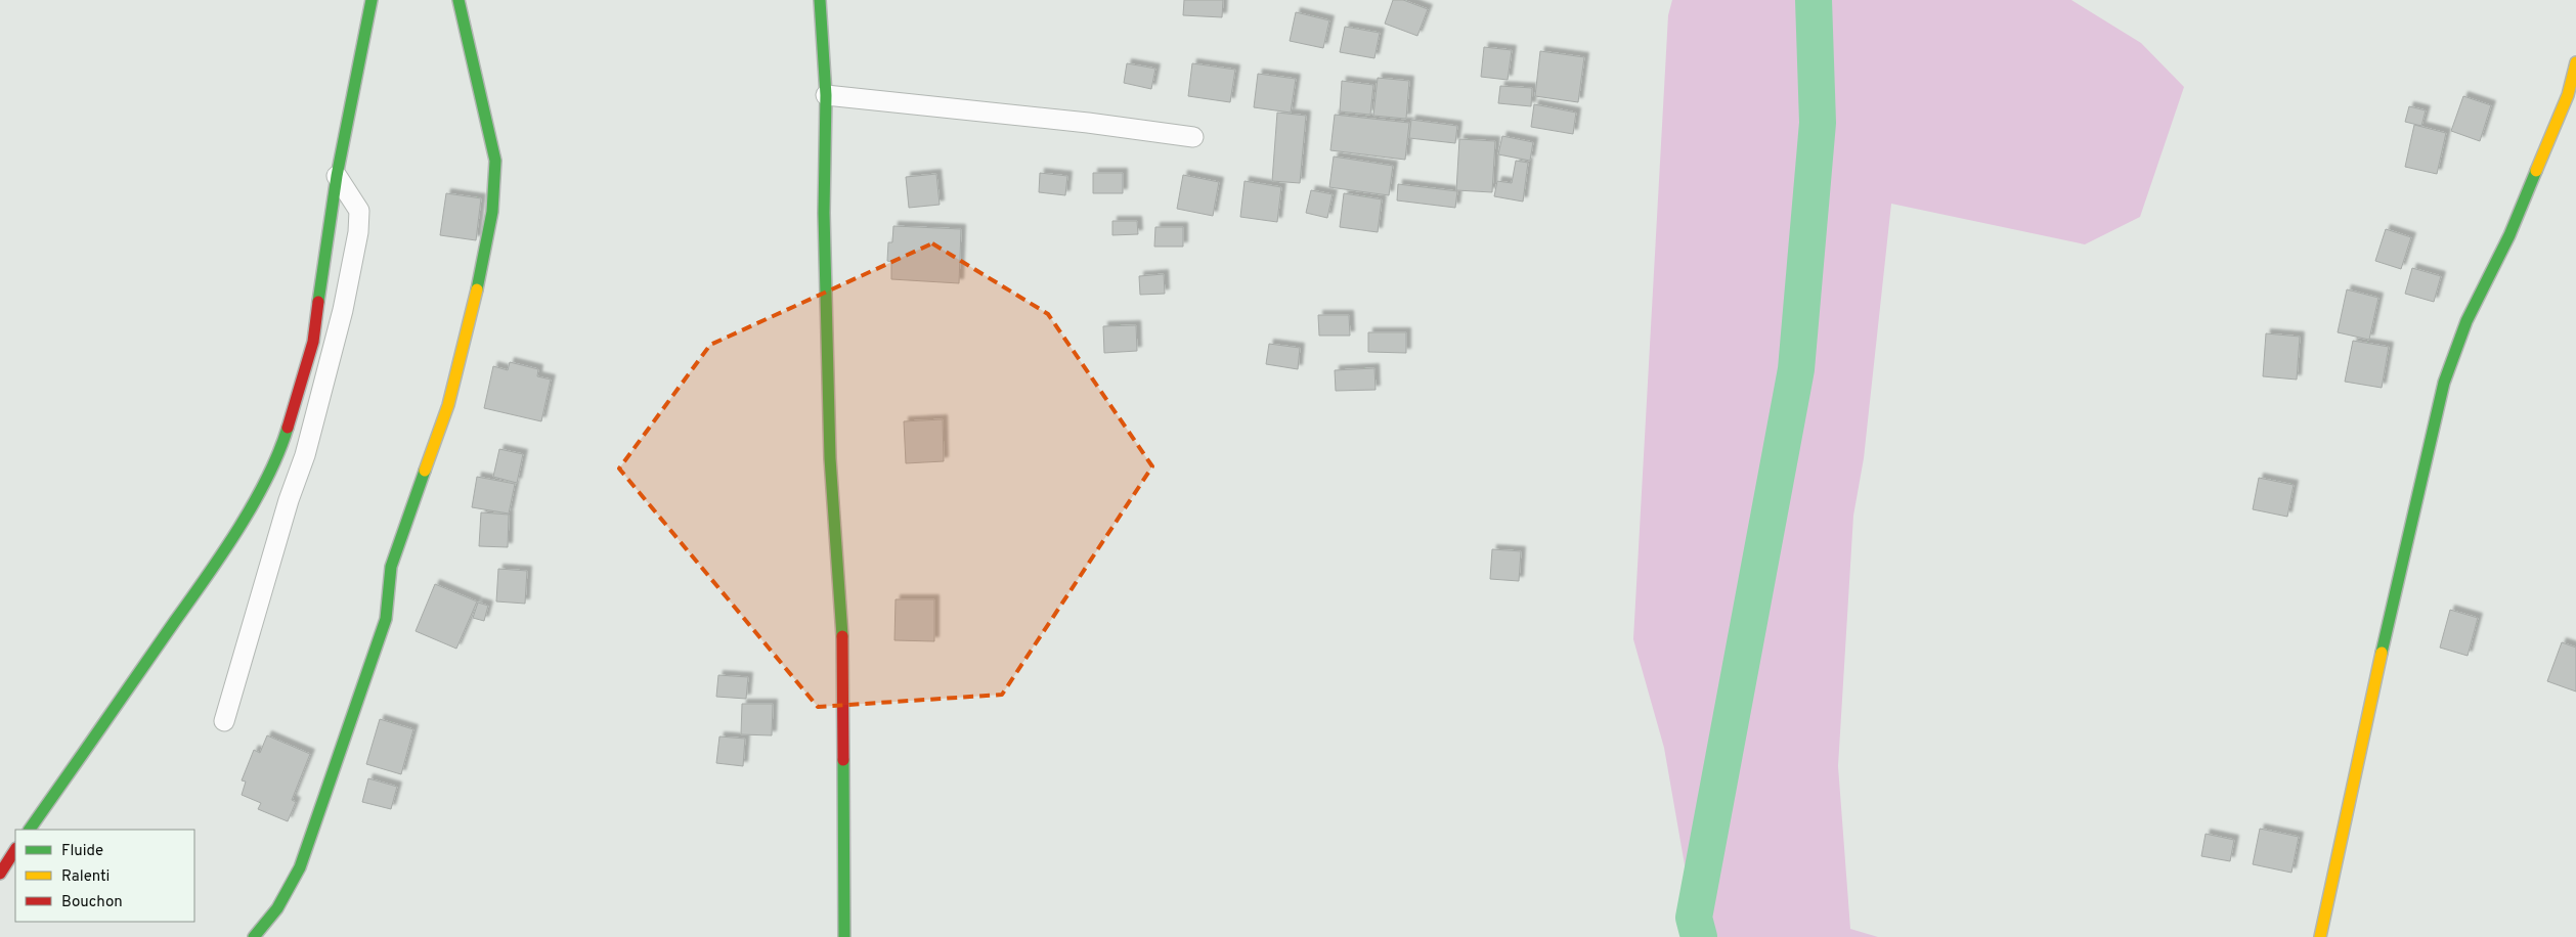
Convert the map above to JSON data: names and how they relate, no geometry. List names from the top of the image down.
{
  "legend": ["Fluide", "Ralenti", "Bouchon"]
}
